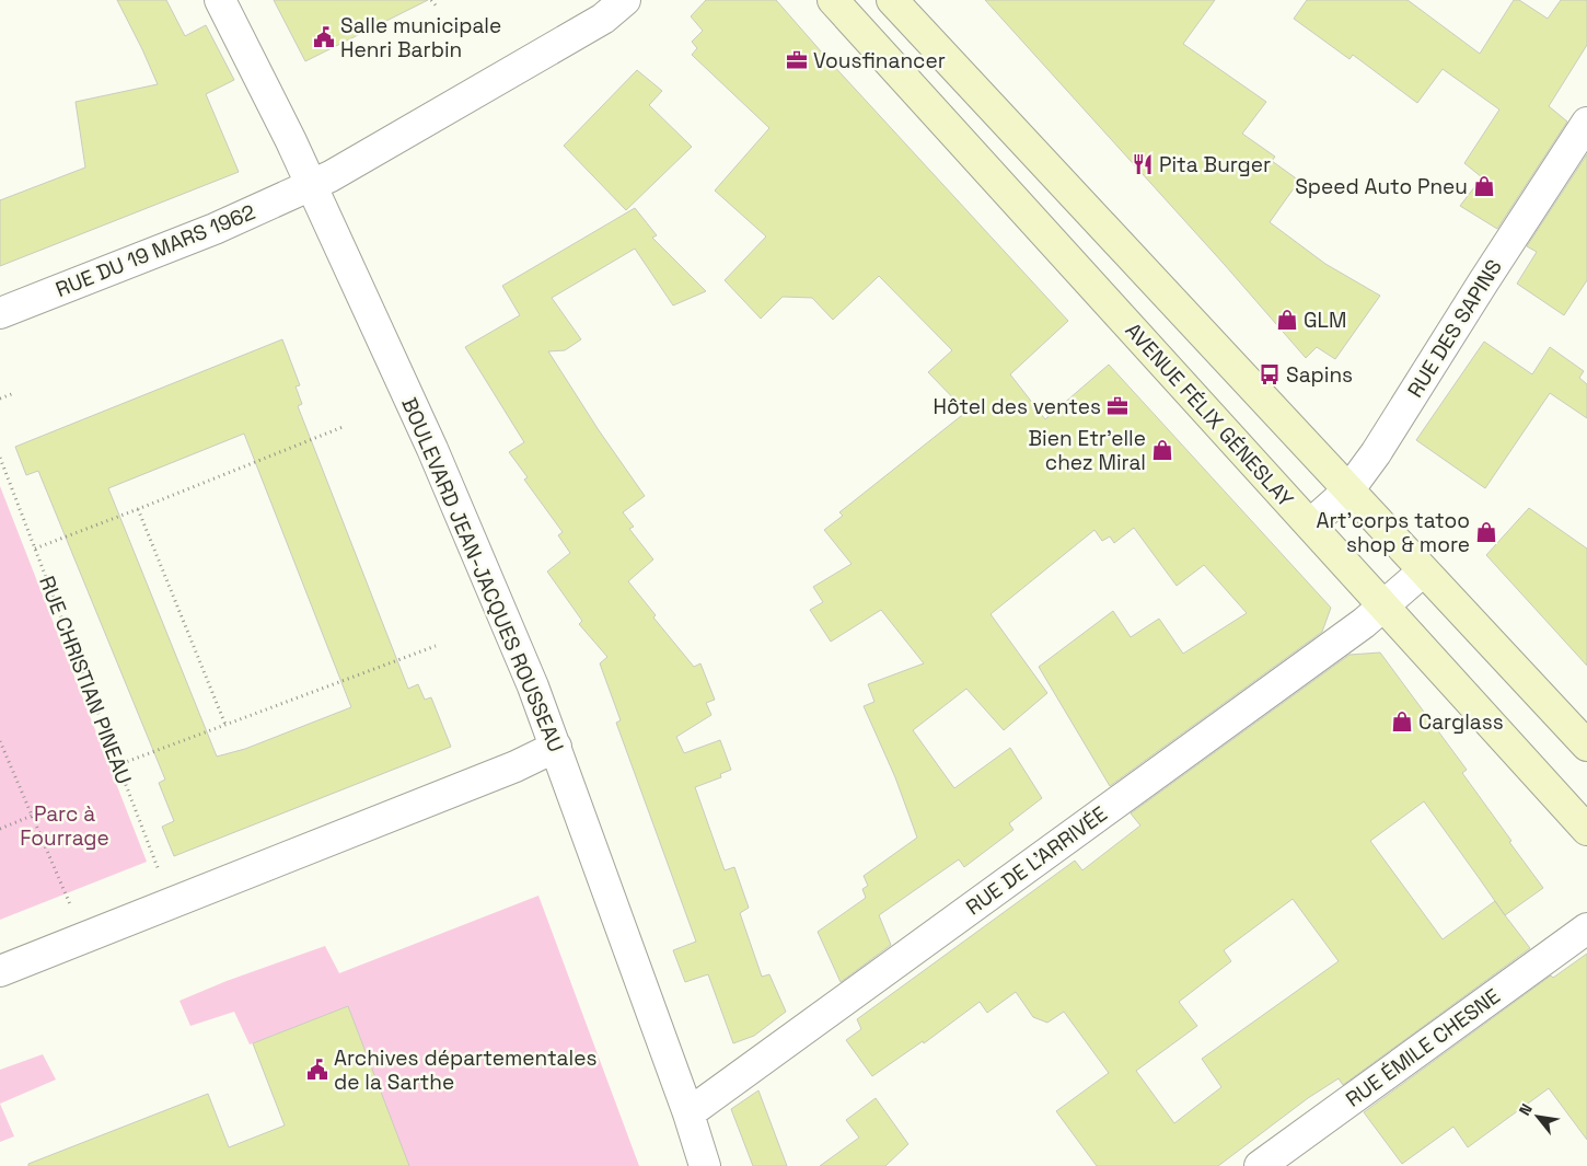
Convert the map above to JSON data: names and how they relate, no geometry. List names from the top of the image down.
{
  "streets": {
    "main road": ["AVENUE FÉLIX GÉNESLAY"],
    "street": [
      "RUE DU 19 MARS 1962",
      "RUE DES SAPINS",
      "BOULEVARD JEAN-JACQUES ROUSSEAU",
      "RUE DE L'ARRIVÉE",
      "RUE ÉMILE CHESNE"
    ],
    "path": ["RUE CHRISTIAN PINEAU"]
  },
  "crossings": [
    ["RUE DU 19 MARS 1962", "BOULEVARD JEAN-JACQUES ROUSSEAU"],
    ["RUE DES SAPINS", "AVENUE FÉLIX GÉNESLAY"],
    ["AVENUE FÉLIX GÉNESLAY", "RUE DE L'ARRIVÉE"],
    ["BOULEVARD JEAN-JACQUES ROUSSEAU", "RUE DE L'ARRIVÉE"]
  ],
  "parks": ["Parc à Fourrage"],
  "places": {
    "public building": ["Salle municipale Henri Barbin", "Archives départementales de la Sarthe"],
    "office": ["Vousfinancer", "Hôtel des ventes"],
    "restaurant": ["Pita Burger"],
    "shop": [
      "Speed Auto Pneu",
      "GLM",
      "Bien Etr'elle chez Miral",
      "Art'corps tatoo shop & more",
      "Carglass"
    ],
    "bus stop": ["Sapins"]
  },
  "north": "top left"
}
